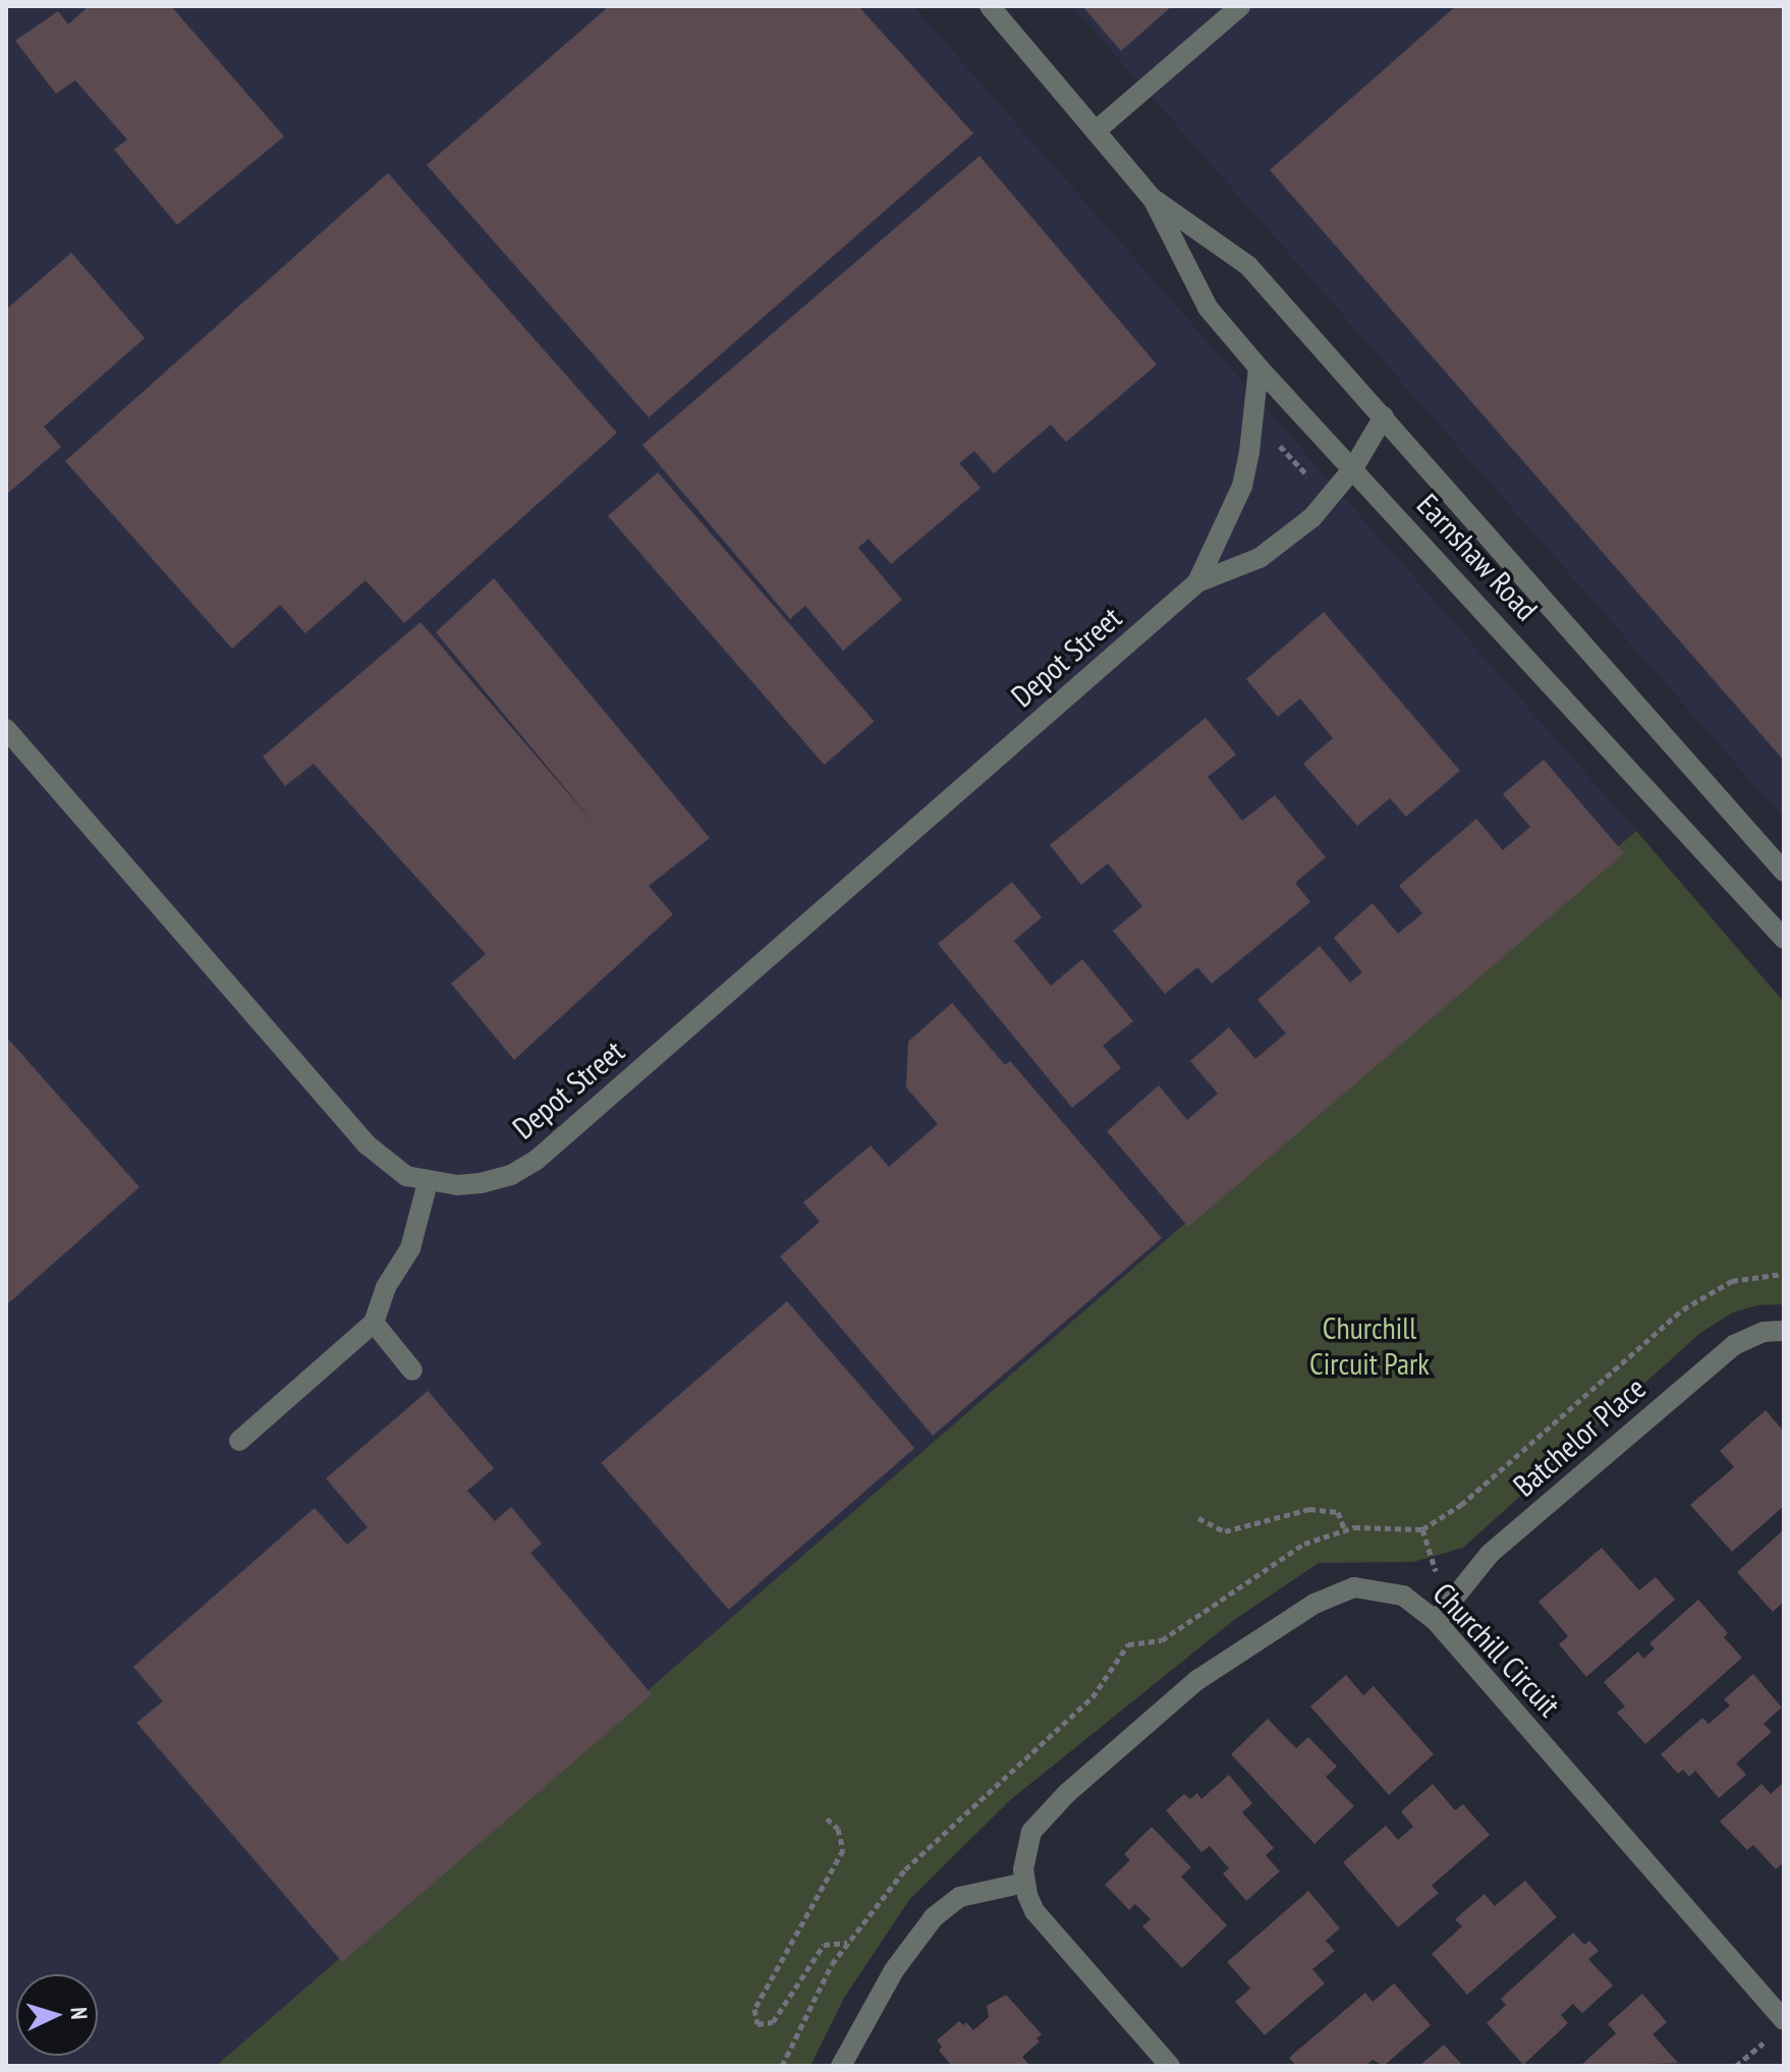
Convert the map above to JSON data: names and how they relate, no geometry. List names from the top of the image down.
{
  "streets": {
    "street": [
      "Earnshaw Road",
      "Depot Street",
      "Batchelor Place",
      "Churchill Circuit"
    ]
  },
  "crossings": [
    ["Earnshaw Road", "Depot Street"],
    ["Batchelor Place", "Churchill Circuit"]
  ],
  "parks": ["Churchill Circuit Park"],
  "north": "right"
}
